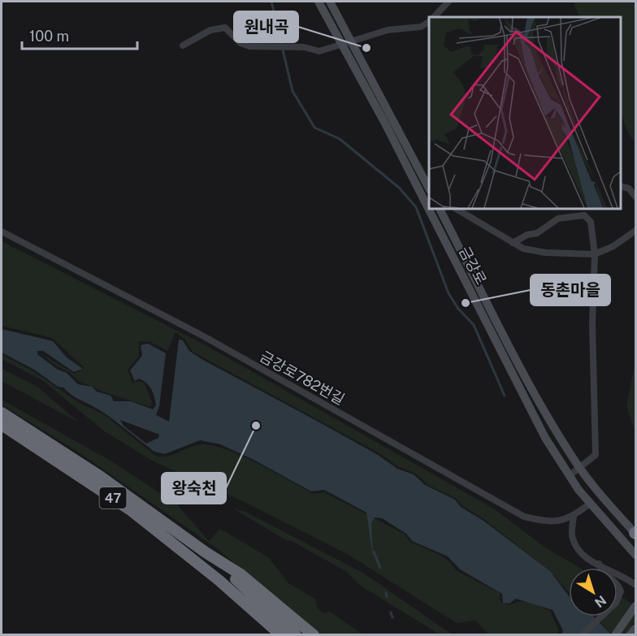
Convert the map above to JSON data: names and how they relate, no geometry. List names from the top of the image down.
{
  "streets": {
    "highway": ["47"],
    "street": ["금강로", "금강로782번길"]
  },
  "crossings": [
    ["금강로", "금강로782번길"]
  ],
  "places": ["원내곡", "동촌마을", "왕숙천"],
  "scale_bar": "100 m",
  "north": "bottom right"
}
